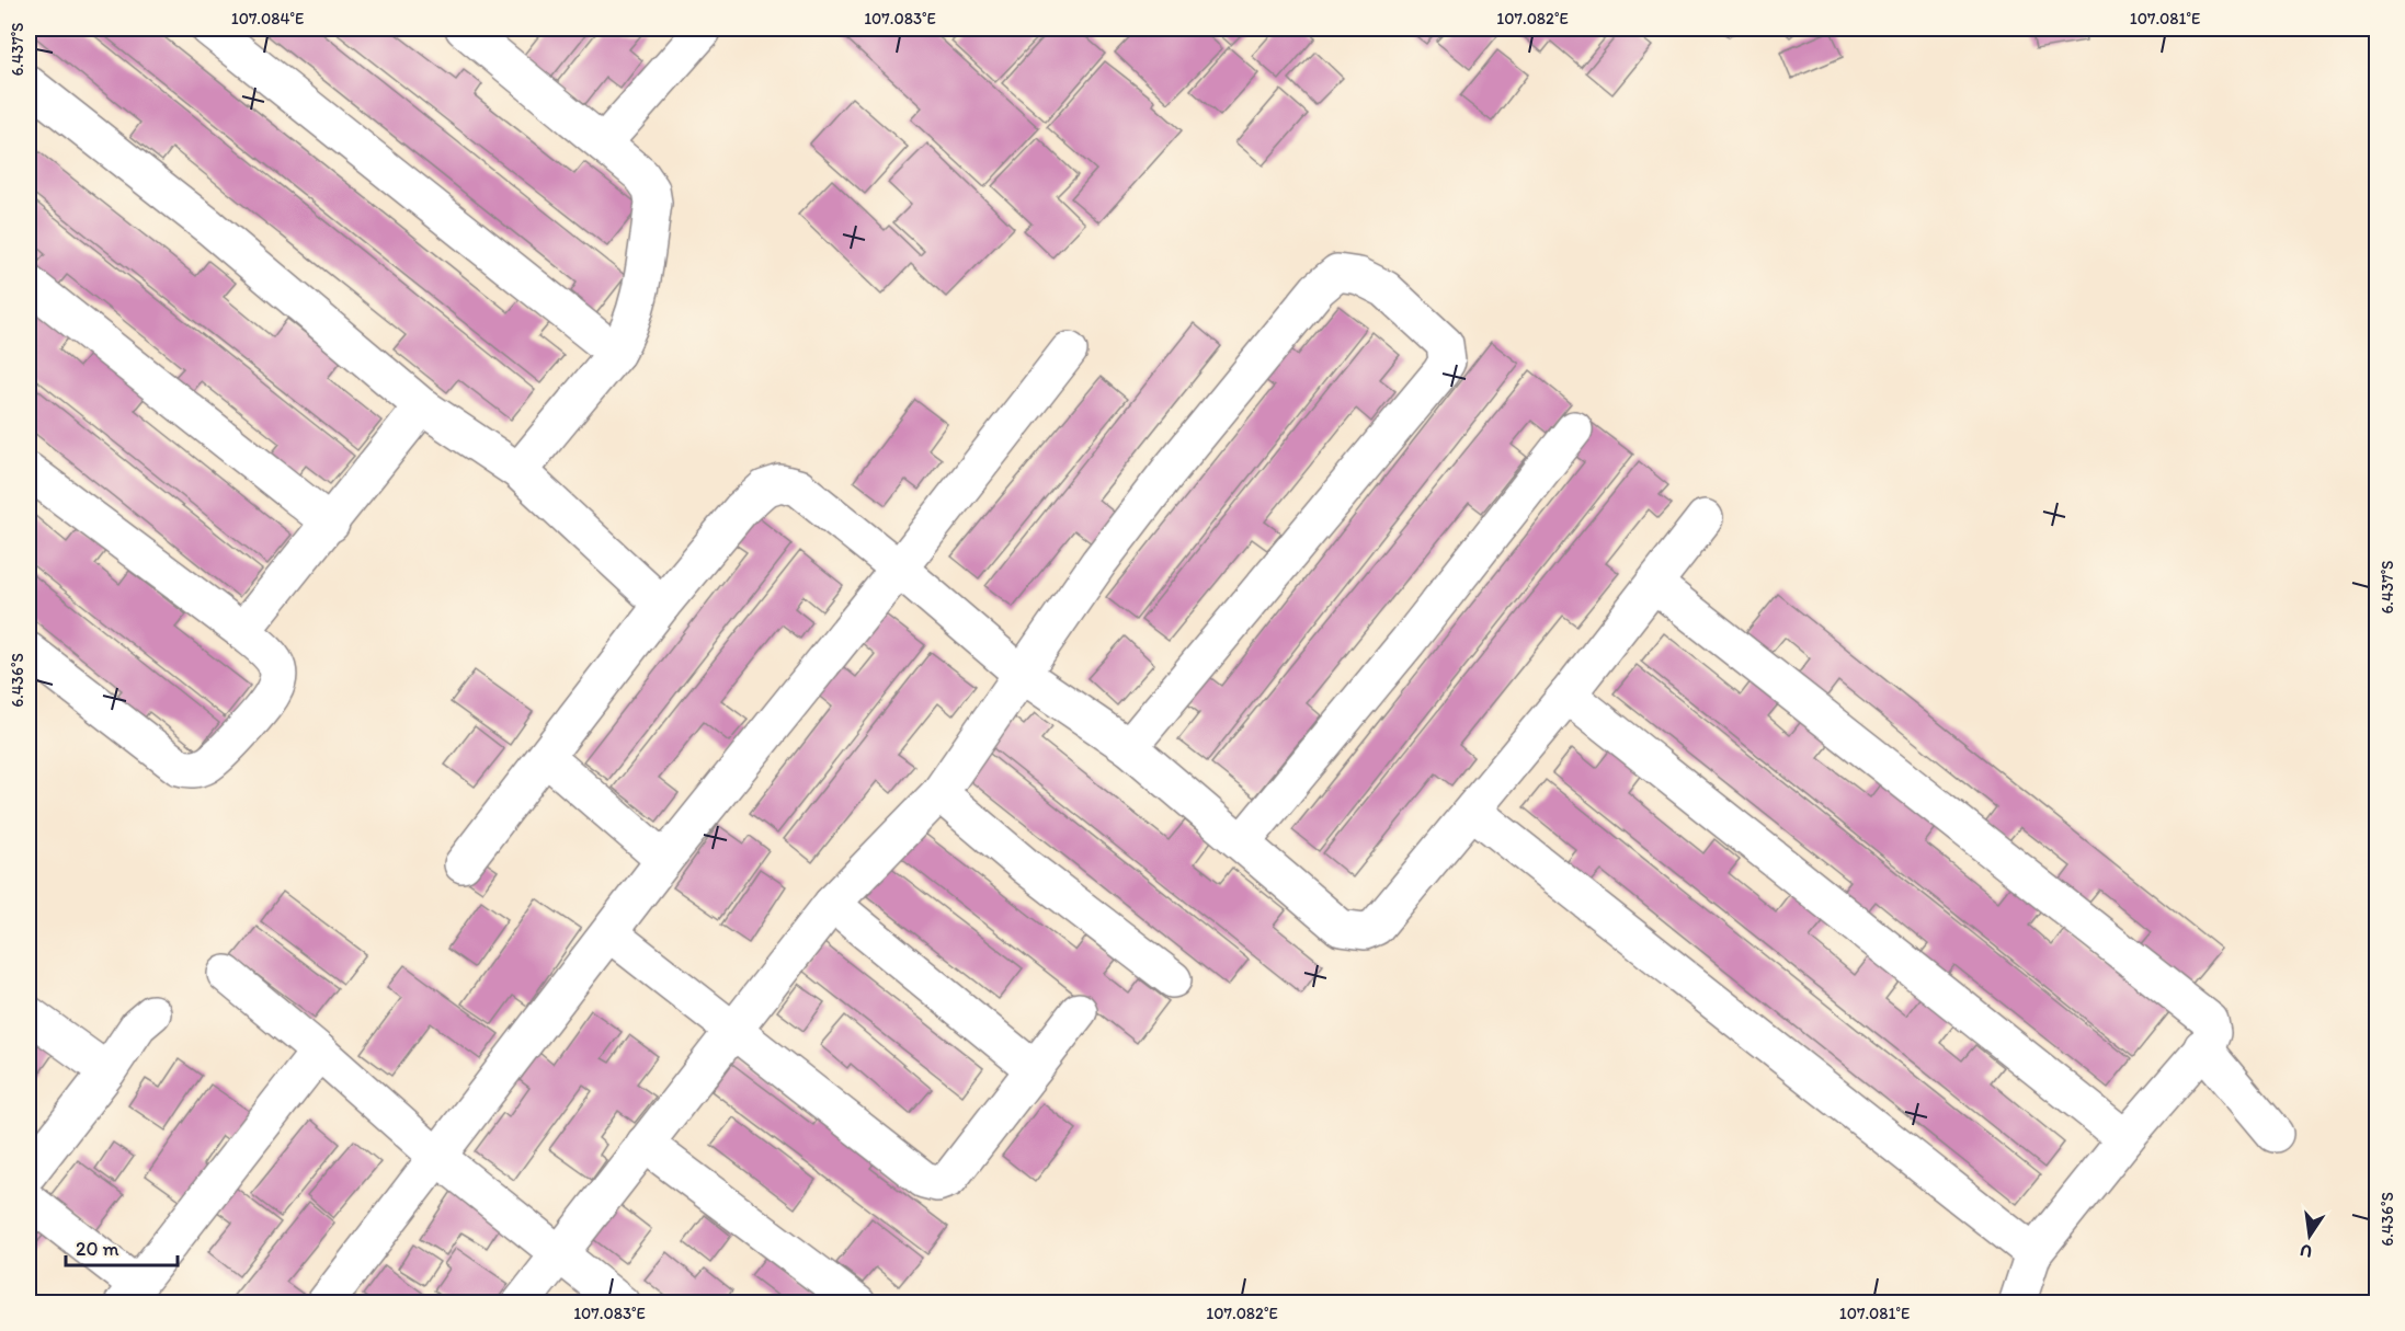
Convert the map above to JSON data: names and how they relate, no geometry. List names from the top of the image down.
{
  "scale_bar": "20 m",
  "north": "bottom",
  "coordinates": [
    "107.084°E",
    "107.083°E",
    "107.082°E",
    "107.081°E",
    "6.437°S",
    "6.436°S"
  ]
}
